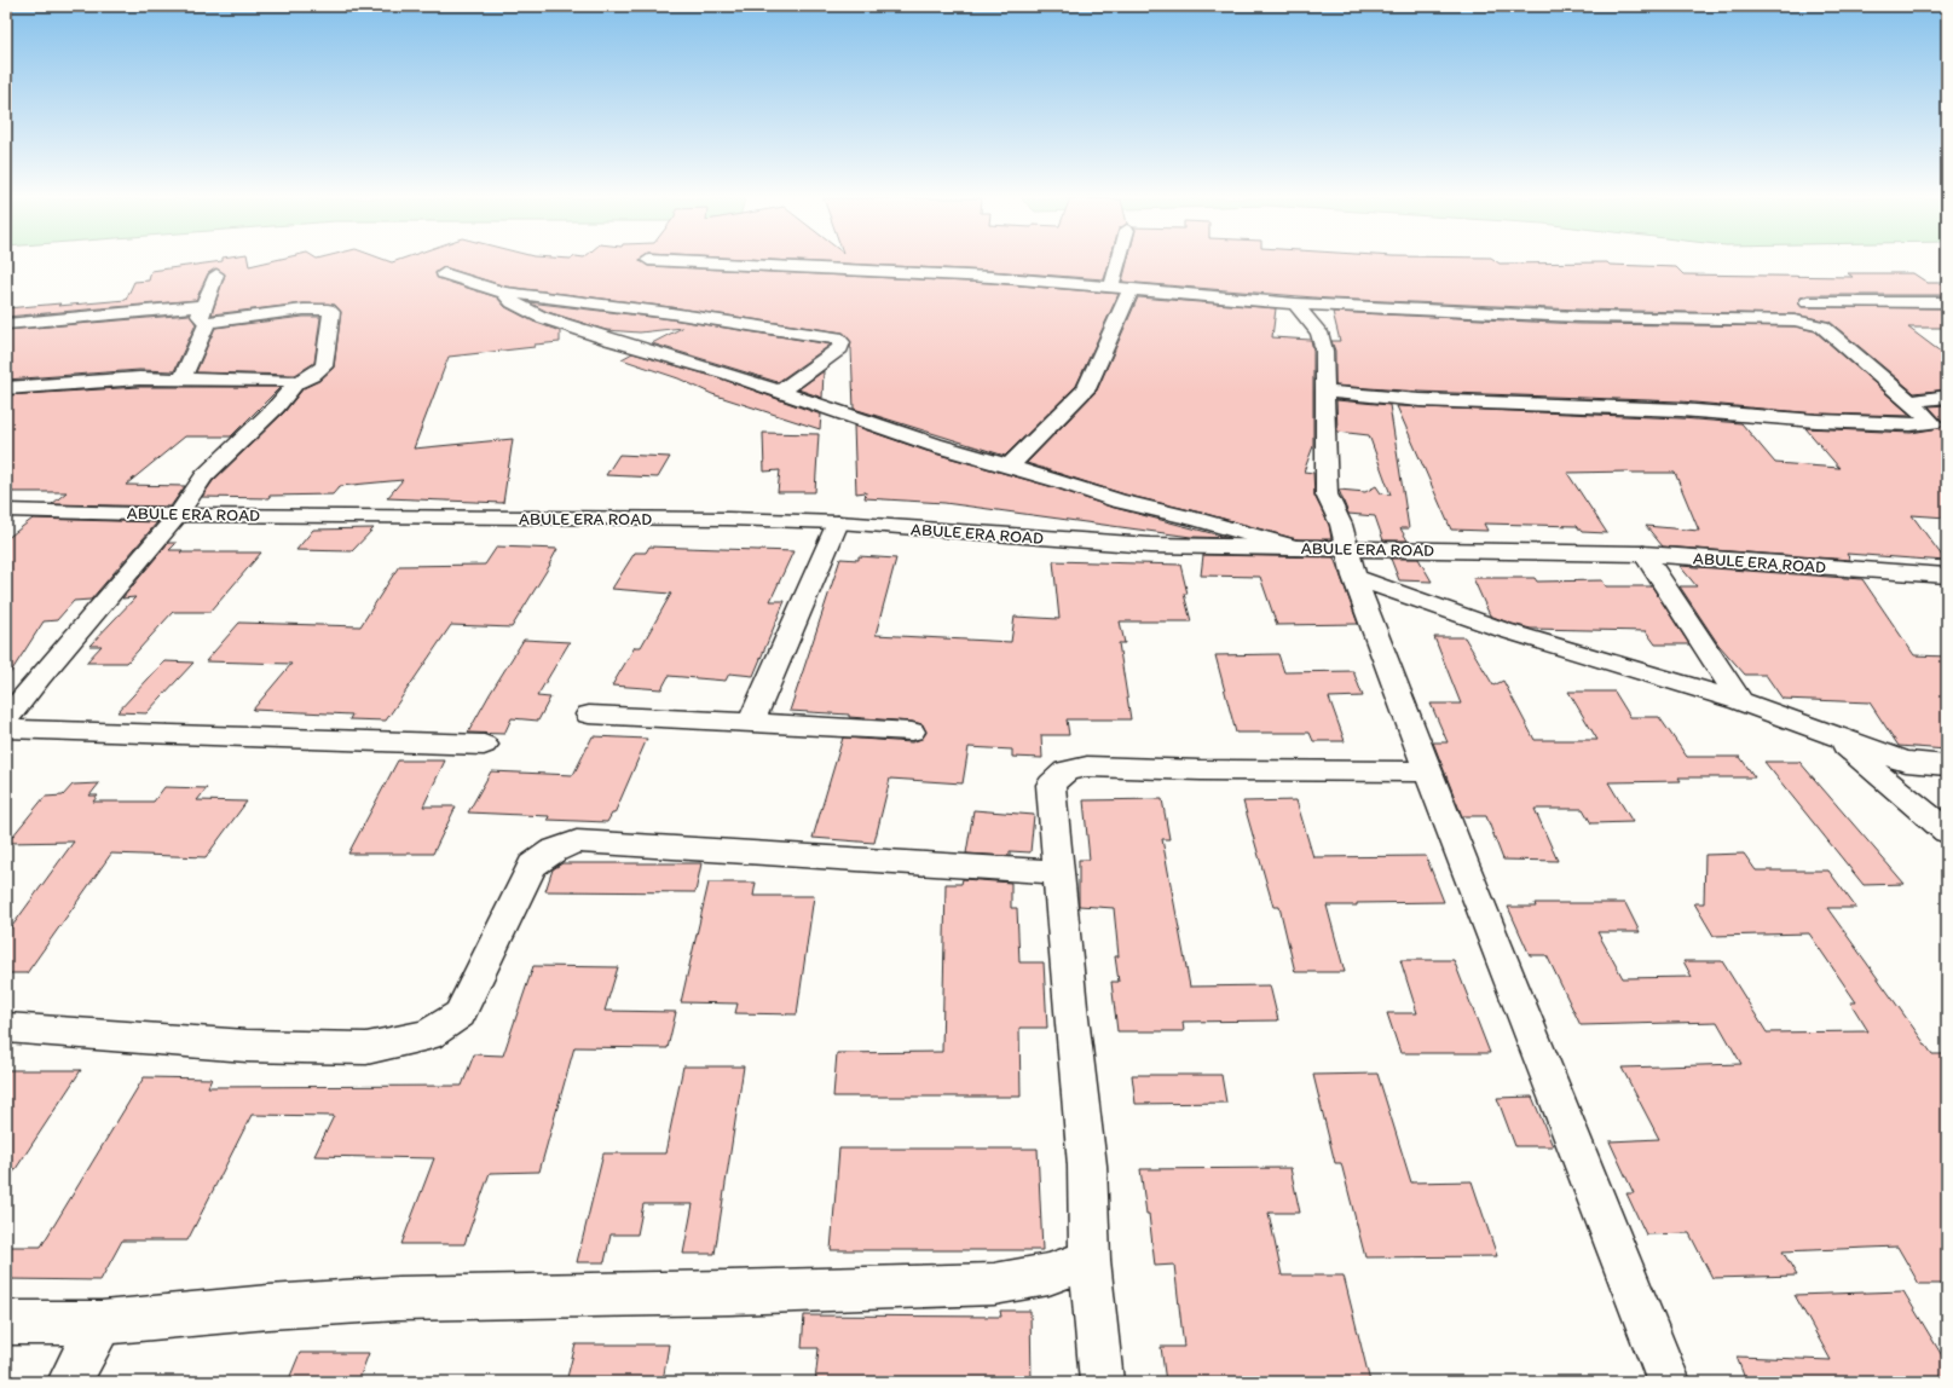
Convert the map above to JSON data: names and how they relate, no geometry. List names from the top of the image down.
{
  "streets": {
    "street": ["ABULE ERA ROAD"]
  }
}
